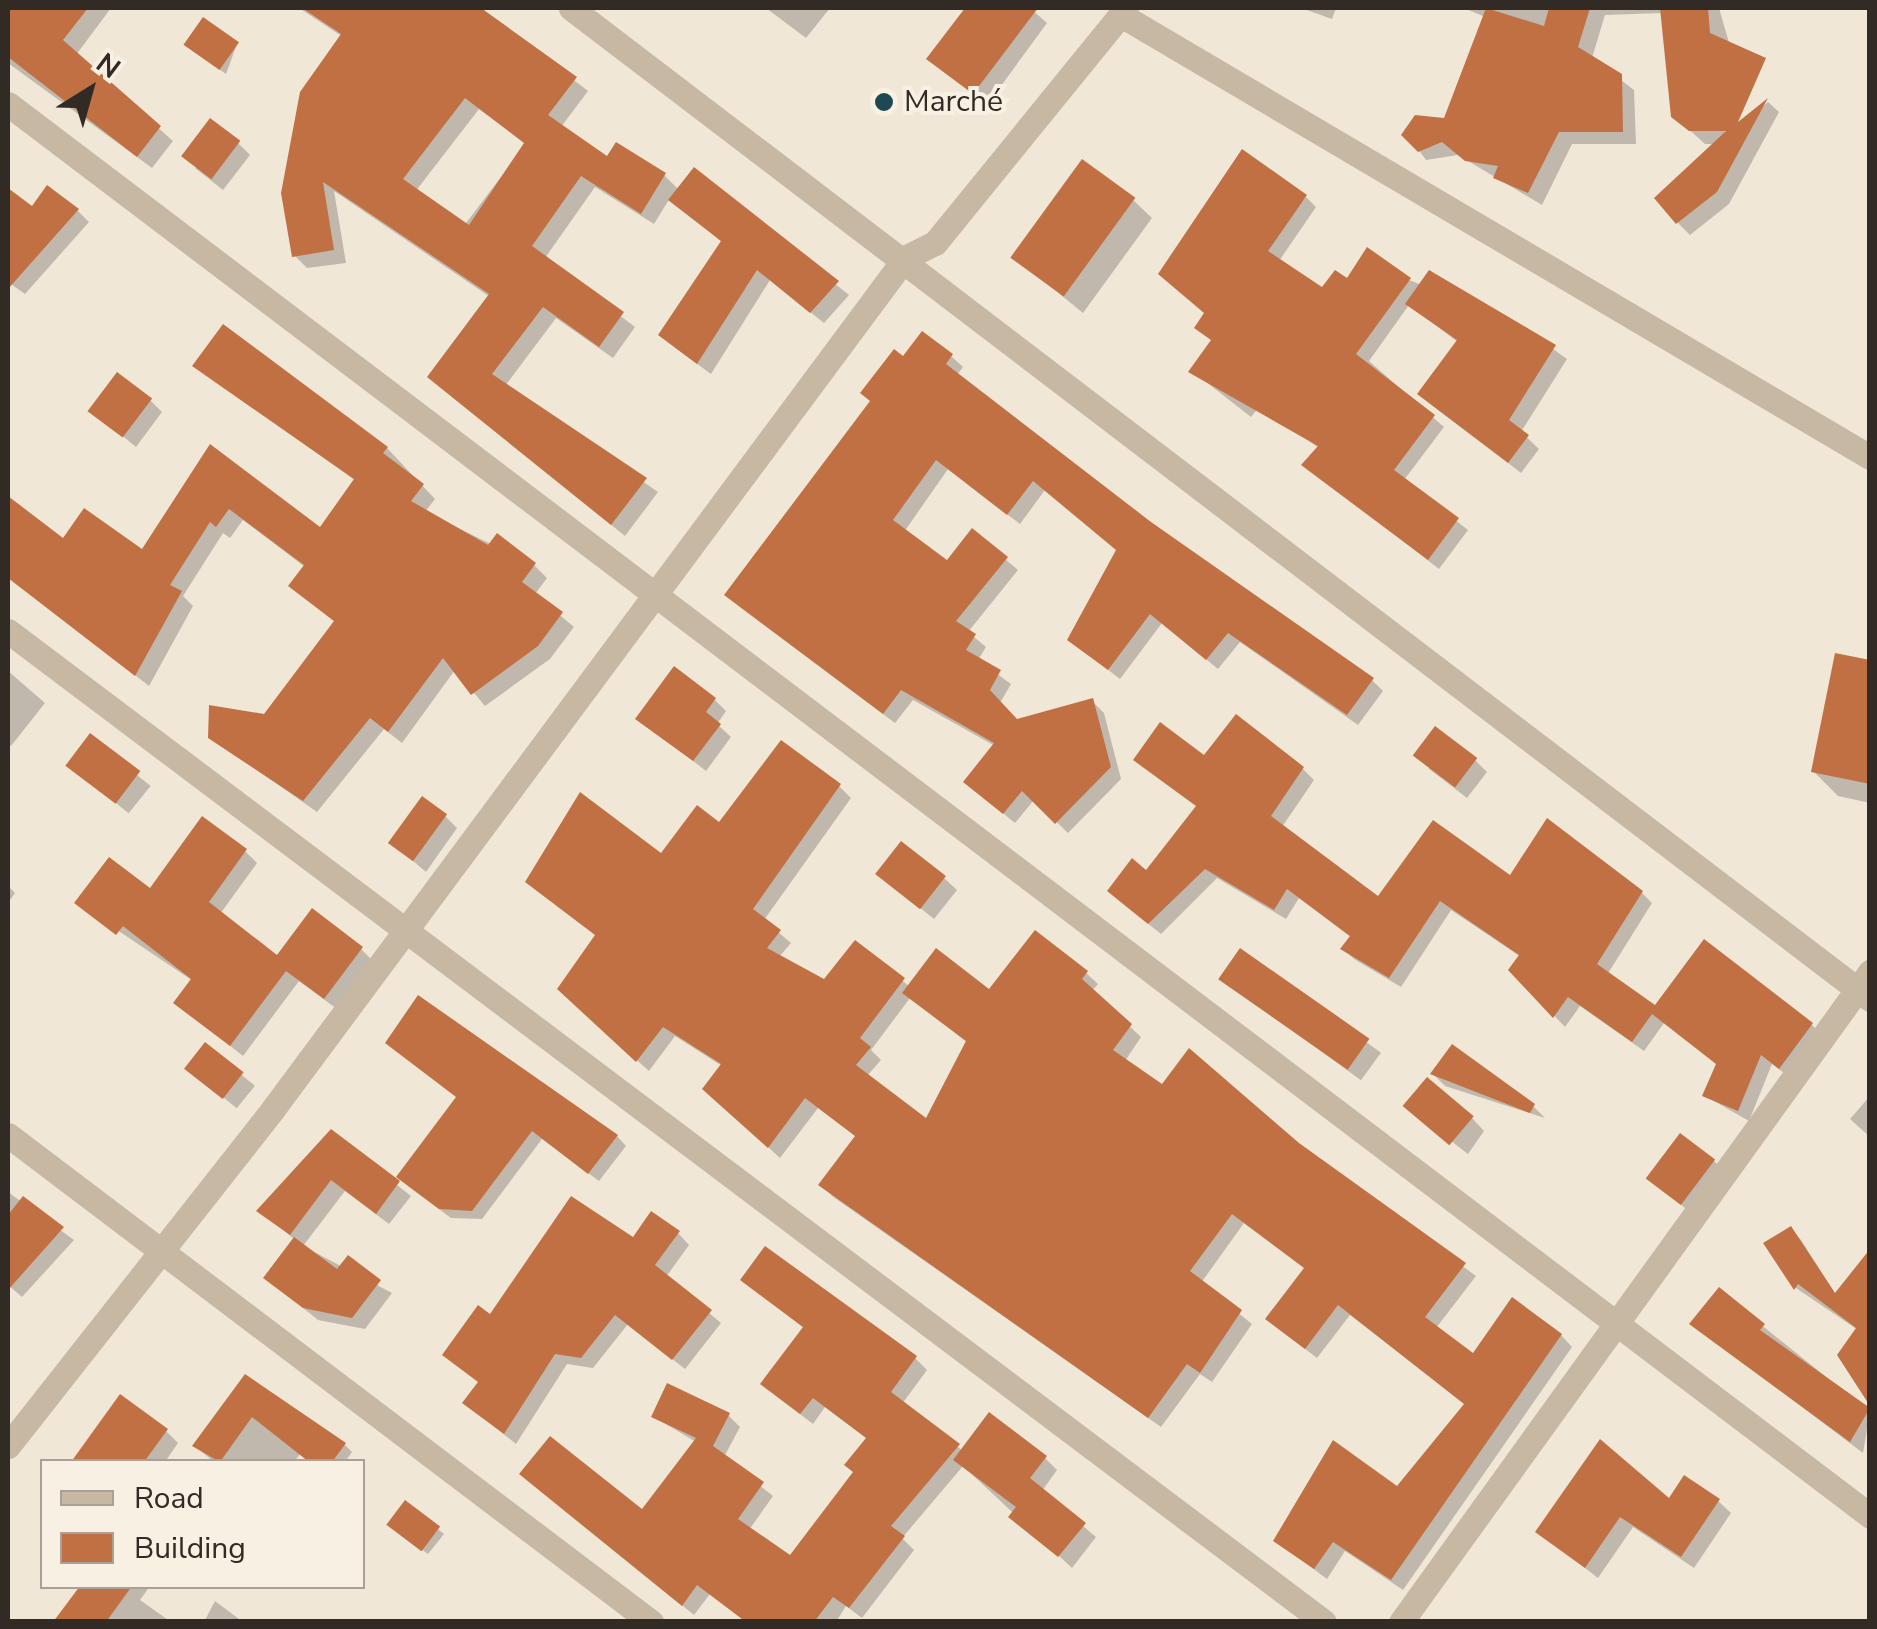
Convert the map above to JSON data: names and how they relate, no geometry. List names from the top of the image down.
{
  "places": ["Marché"],
  "legend": ["Road", "Building"],
  "north": "top right"
}
